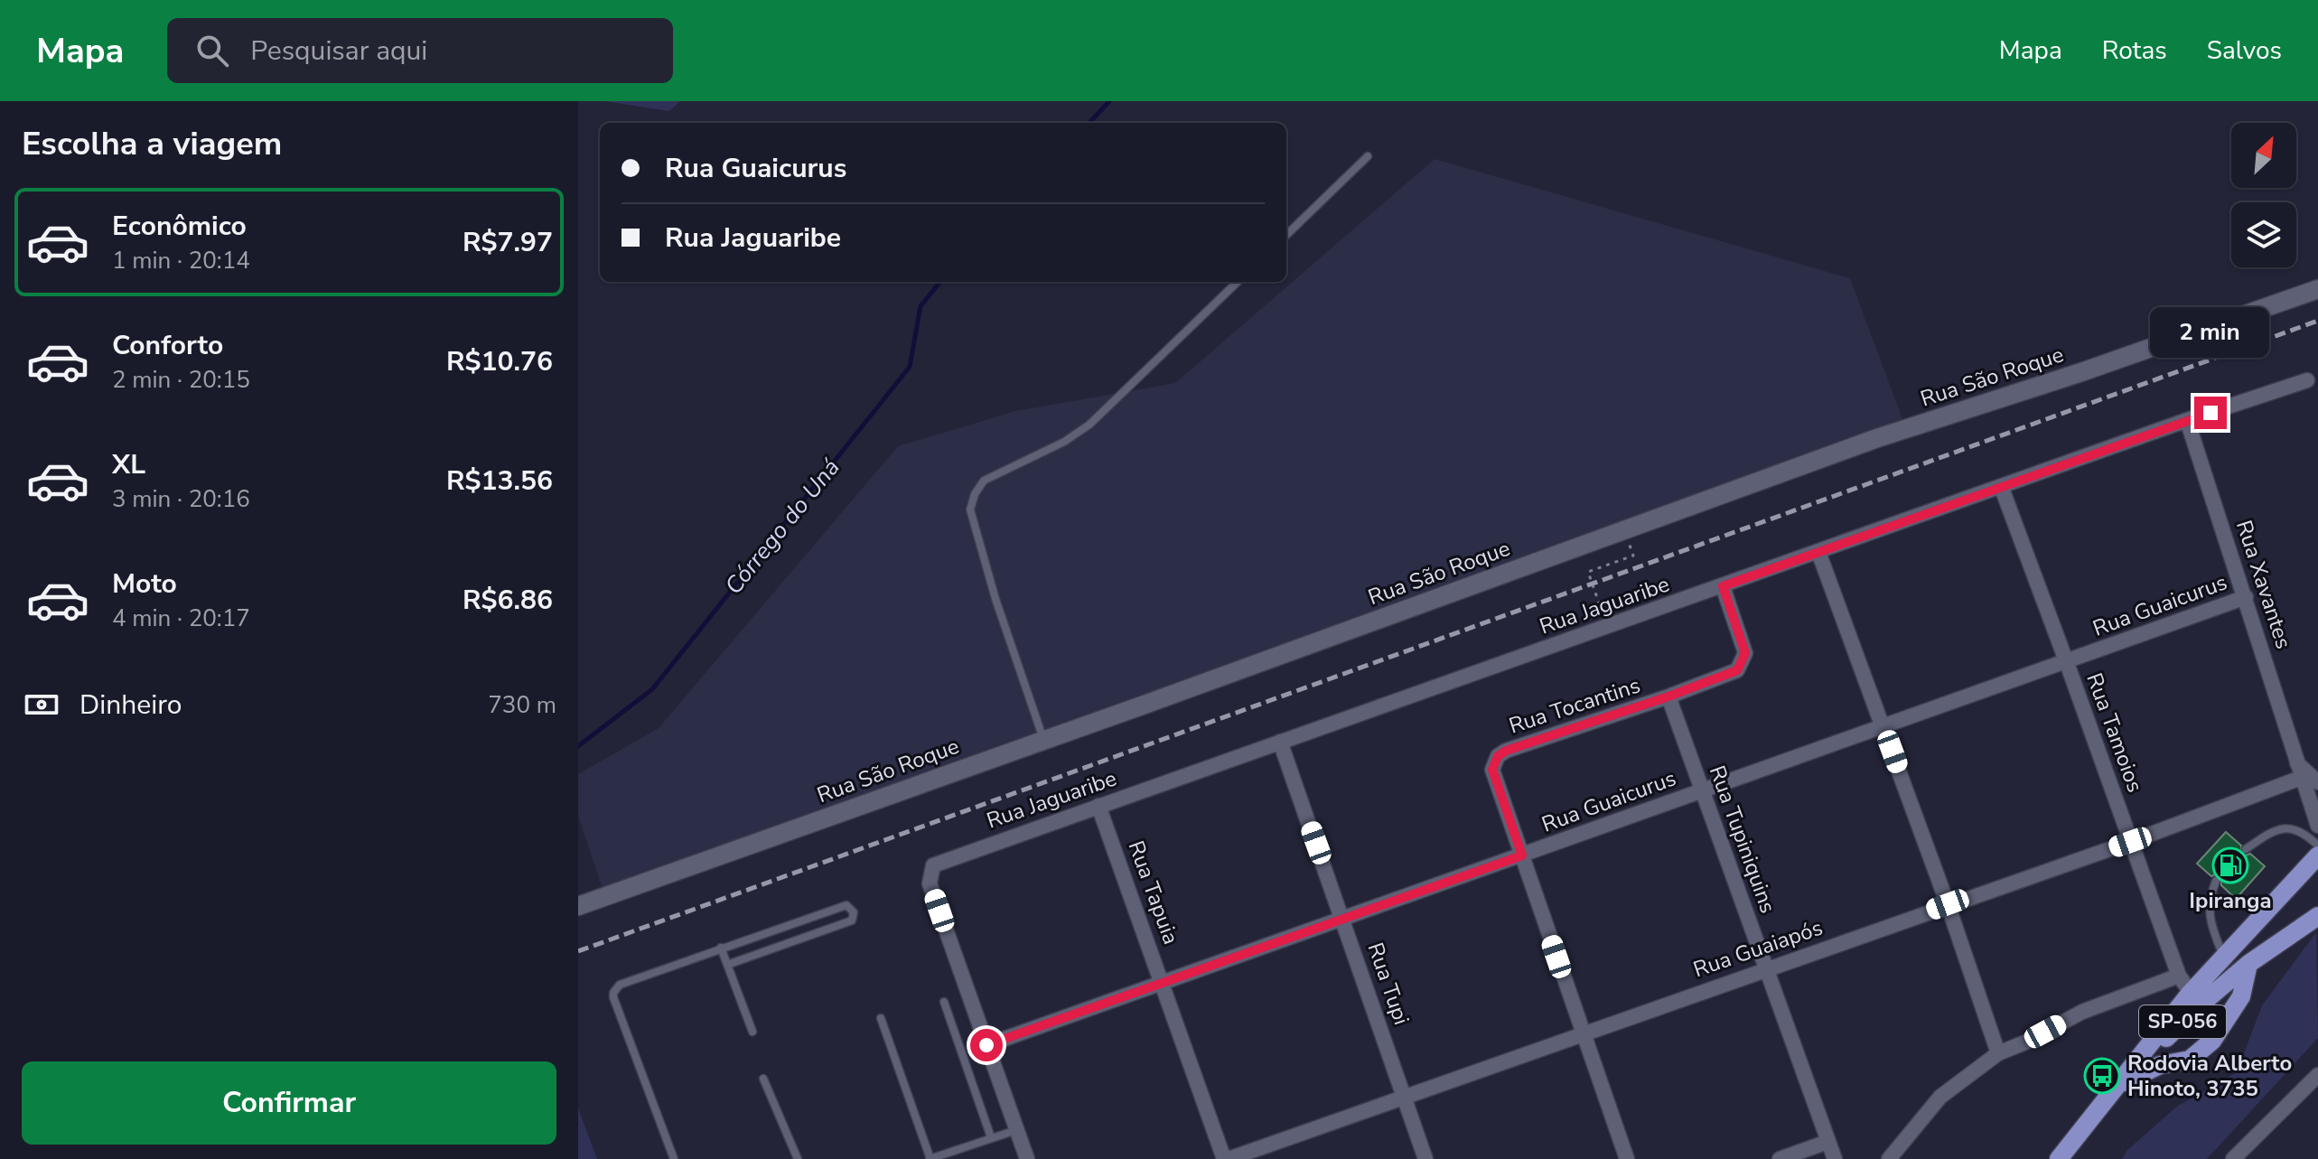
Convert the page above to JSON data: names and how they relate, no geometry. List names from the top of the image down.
{
  "streets": {
    "main road": ["SP-056"],
    "street": [
      "Rua São Roque",
      "Rua Xavantes",
      "Rua Jaguaribe",
      "Rua Guaicurus",
      "Rua Tocantins",
      "Rua Tamoios",
      "Rua Tupiniquins",
      "Rua Tapuia",
      "Rua Guaiapós",
      "Rua Tupi"
    ]
  },
  "crossings": [
    ["Rua Xavantes", "Rua Jaguaribe"],
    ["Rua Xavantes", "Rua Guaicurus"],
    ["Rua Xavantes", "Rua Guaiapós"],
    ["Rua Jaguaribe", "Rua Guaicurus"],
    ["Rua Jaguaribe", "Rua Tocantins"],
    ["Rua Jaguaribe", "Rua Tamoios"],
    ["Rua Jaguaribe", "Rua Tapuia"],
    ["Rua Jaguaribe", "Rua Tupi"],
    ["Rua Guaicurus", "Rua Tocantins"],
    ["Rua Guaicurus", "Rua Tamoios"],
    ["Rua Guaicurus", "Rua Tupiniquins"],
    ["Rua Guaicurus", "Rua Tapuia"],
    ["Rua Guaicurus", "Rua Tupi"],
    ["Rua Tocantins", "Rua Tupiniquins"],
    ["Rua Tocantins", "Rua Guaiapós"],
    ["Rua Tamoios", "Rua Guaiapós"],
    ["Rua Tamoios", "SP-056"],
    ["Rua Tupiniquins", "Rua Guaiapós"],
    ["Rua Tapuia", "Rua Guaiapós"],
    ["Rua Guaiapós", "Rua Tupi"]
  ],
  "water": ["Córrego do Uná"],
  "places": {
    "fuel station": ["Ipiranga"],
    "bus stop": ["Rodovia Alberto Hinoto, 3735"]
  },
  "north": "top right",
  "page": {
    "header": "Mapa",
    "search": "Pesquisar aqui",
    "nav": ["Mapa", "Rotas", "Salvos"],
    "heading": "Escolha a viagem",
    "banner": ["Rua Guaicurus", "Rua Jaguaribe"],
    "list": [
      {
        "name": "Econômico",
        "note": "1 min · 20:14",
        "value": "R$7.97"
      },
      {
        "name": "Conforto",
        "note": "2 min · 20:15",
        "value": "R$10.76"
      },
      {
        "name": "XL",
        "note": "3 min · 20:16",
        "value": "R$13.56"
      },
      {
        "name": "Moto",
        "note": "4 min · 20:17",
        "value": "R$6.86"
      }
    ],
    "bubble": "2 min",
    "pay": ["Dinheiro", "730 m"],
    "buttons": "Confirmar"
  }
}
